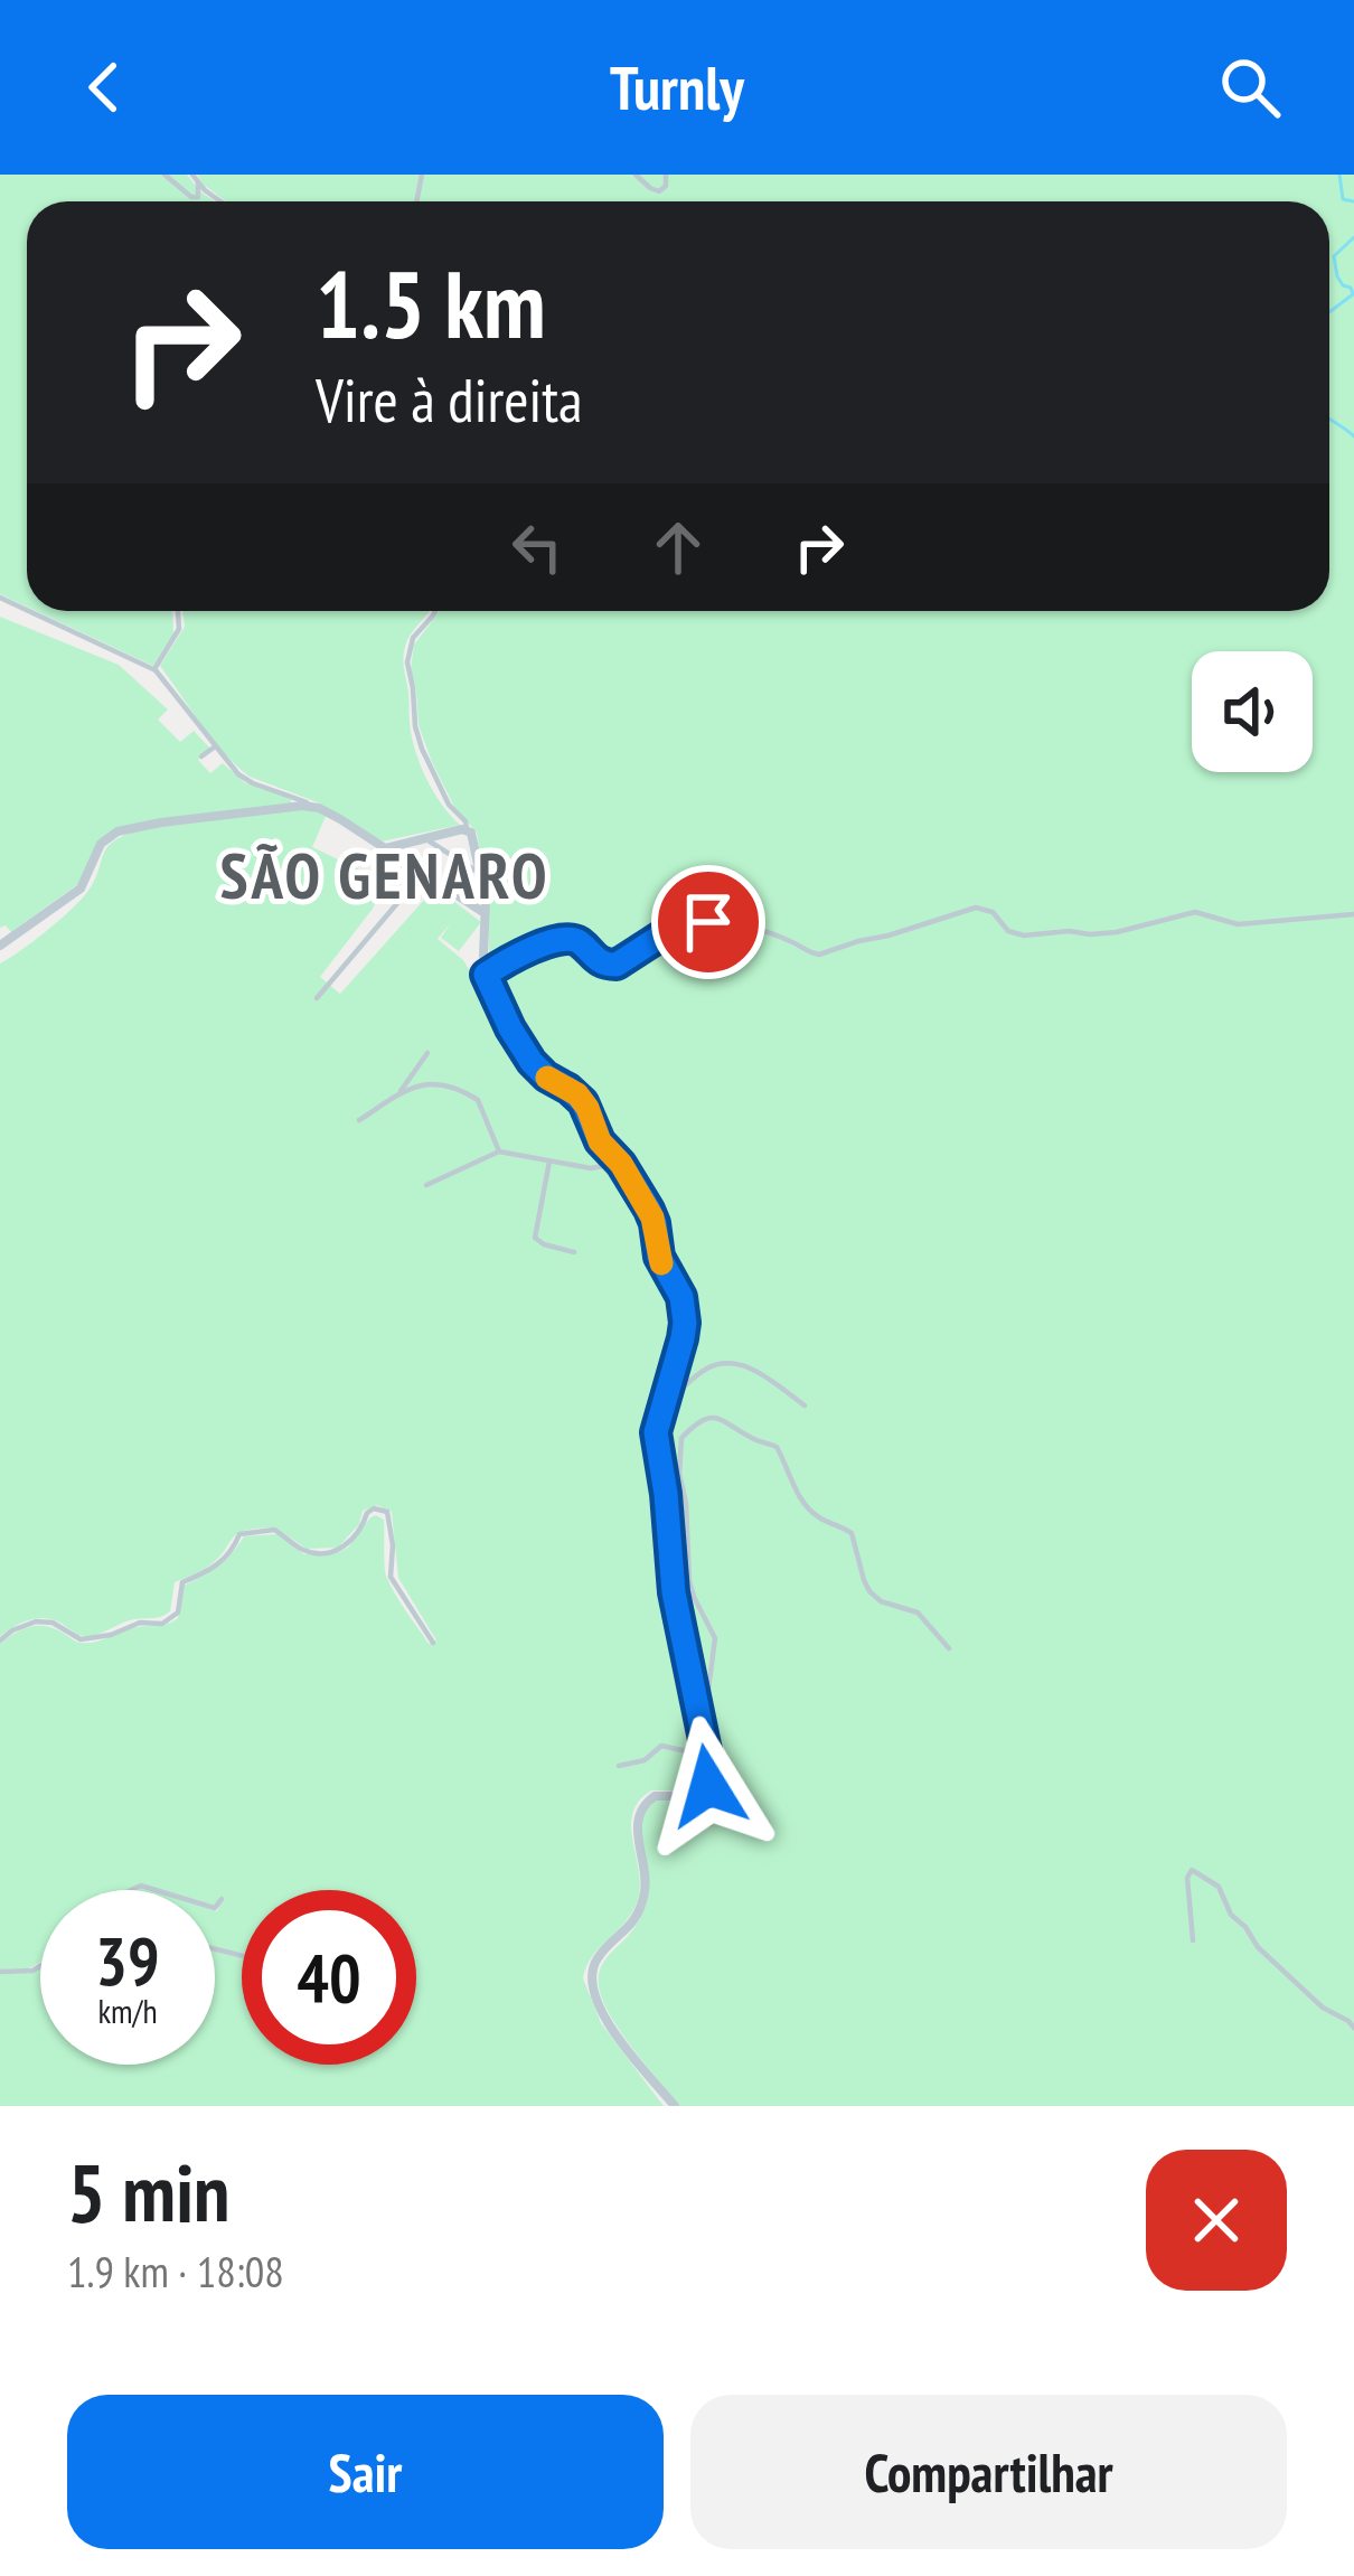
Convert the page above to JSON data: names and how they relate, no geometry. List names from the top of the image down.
{
  "districts": ["SÃO GENARO"],
  "page": {
    "header": "Turnly",
    "turn": ["1.5 km", "Vire à direita"],
    "speed": "39 km/h",
    "limit": "40",
    "heading": ["5 min", "1.9 km · 18:08"],
    "buttons": ["Sair", "Compartilhar"]
  }
}
